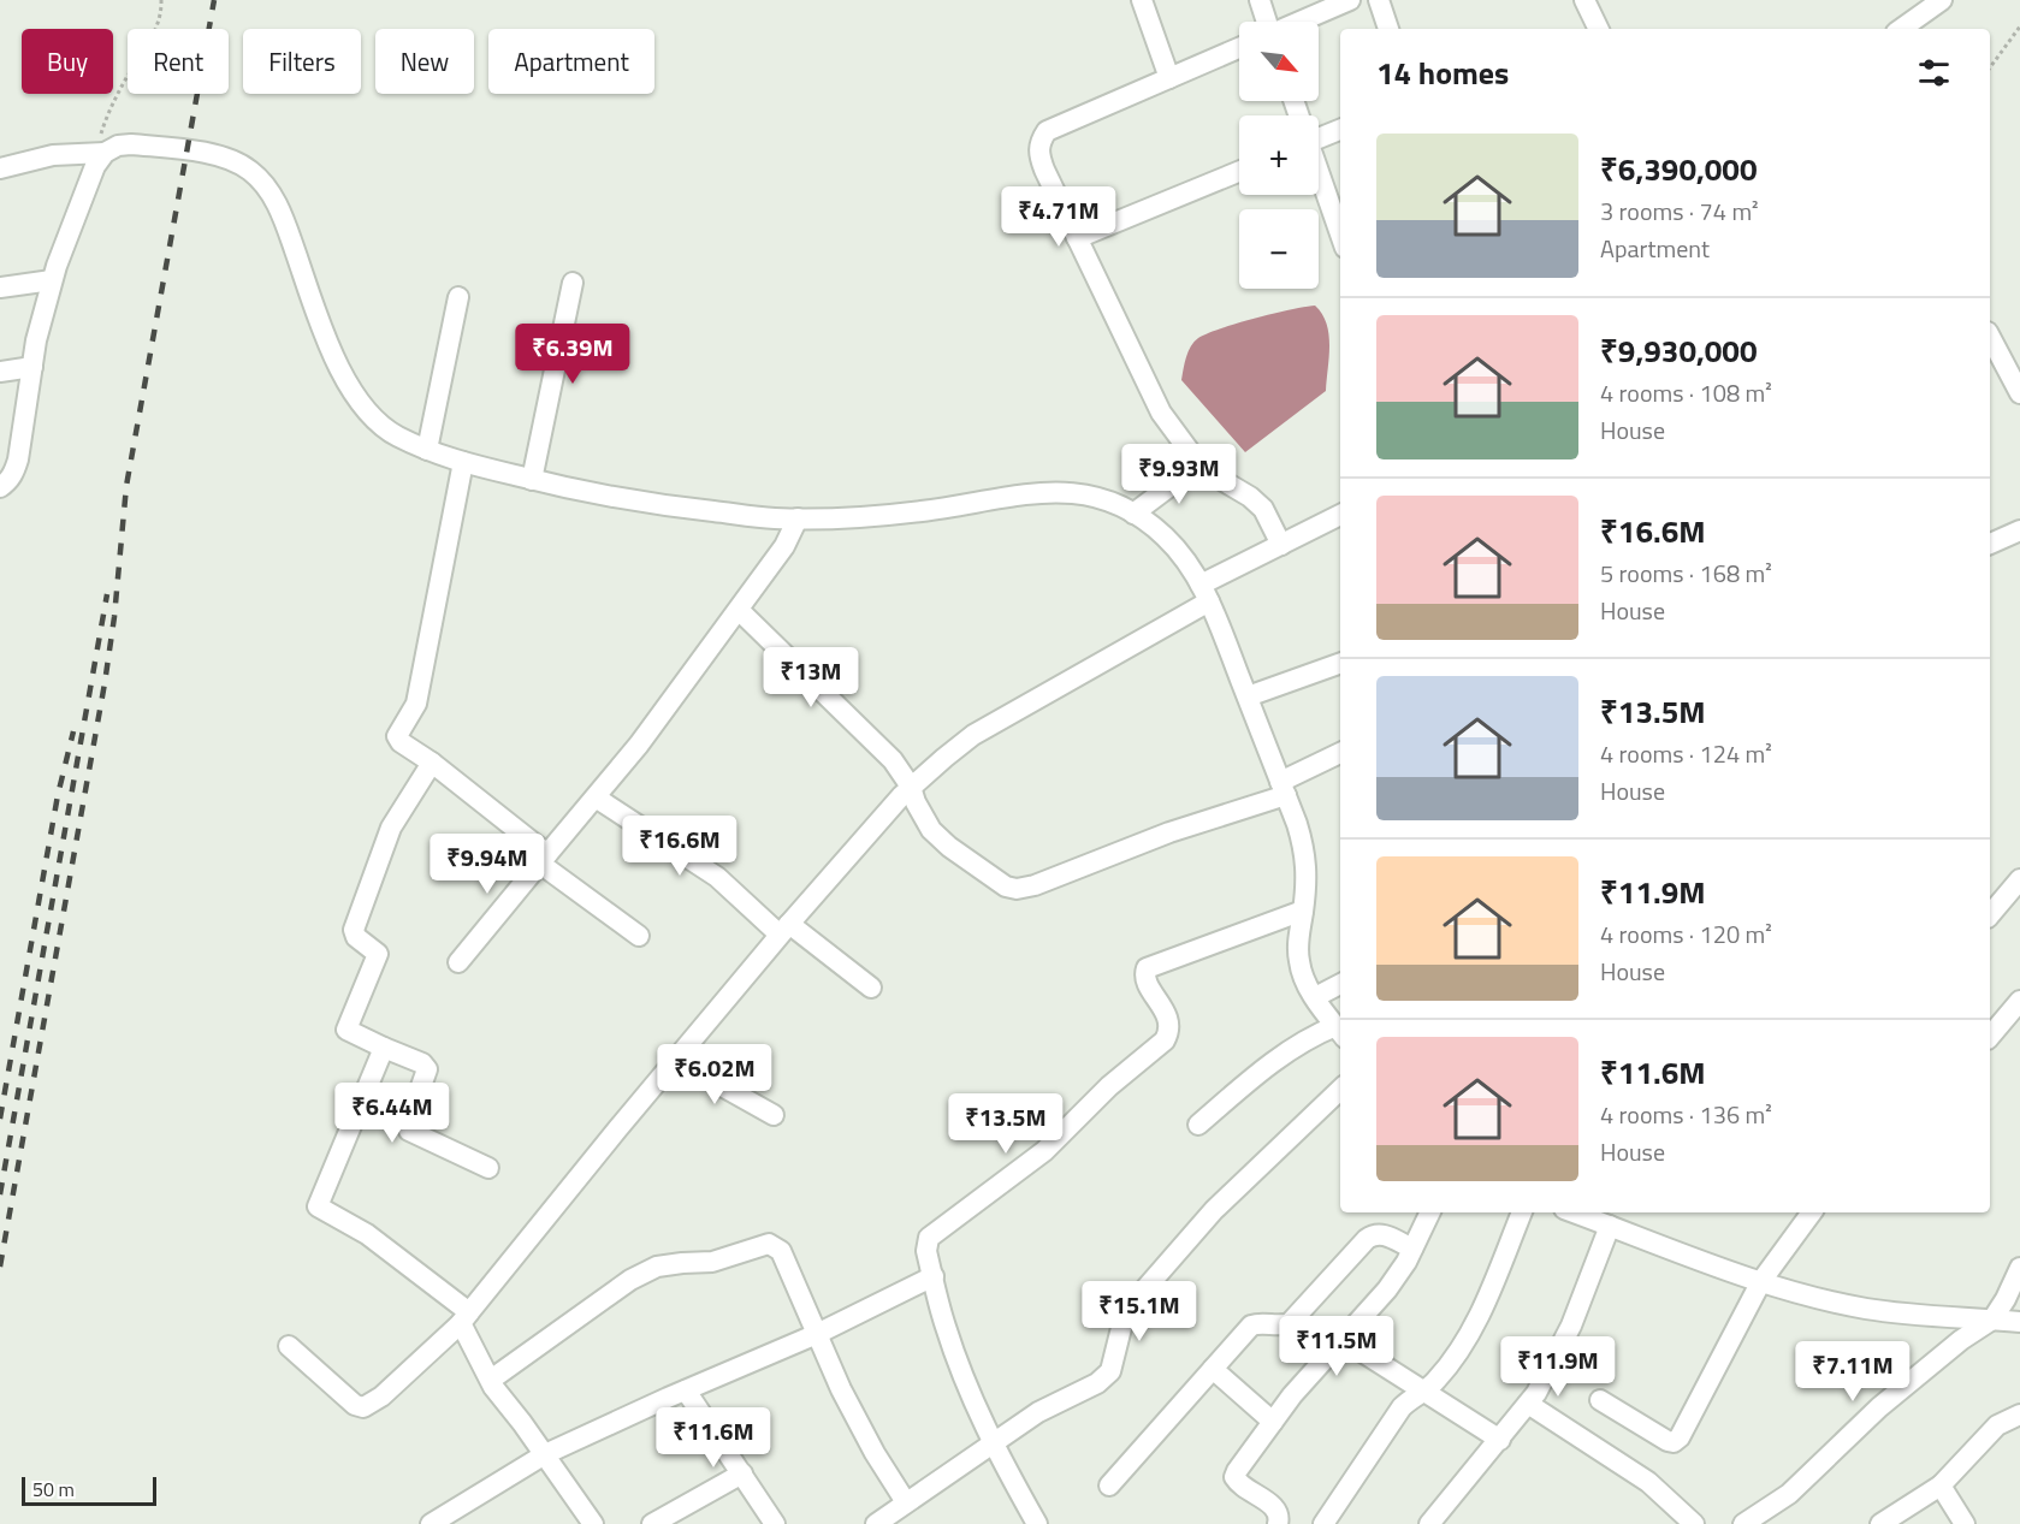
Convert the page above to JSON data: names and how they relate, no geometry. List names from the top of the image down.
{
  "scale_bar": "50 m",
  "north": "bottom right",
  "page": {
    "map_buttons": ["+", "−"],
    "chip": [
      "Buy",
      "Rent",
      "Filters",
      "New",
      "Apartment"
    ],
    "heading": "14 homes",
    "list": [
      {
        "name": "₹6,390,000",
        "note": "3 rooms · 74 m² · Apartment"
      },
      {
        "name": "₹9,930,000",
        "note": "4 rooms · 108 m² · House"
      },
      {
        "name": "₹16.6M",
        "note": "5 rooms · 168 m² · House"
      },
      {
        "name": "₹13.5M",
        "note": "4 rooms · 124 m² · House"
      },
      {
        "name": "₹11.9M",
        "note": "4 rooms · 120 m² · House"
      },
      {
        "name": "₹11.6M",
        "note": "4 rooms · 136 m² · House"
      }
    ],
    "price": [
      "₹4.71M",
      "₹6.39M",
      "₹9.93M",
      "₹13M",
      "₹16.6M",
      "₹9.94M",
      "₹6.02M",
      "₹6.44M",
      "₹13.5M",
      "₹15.1M",
      "₹11.5M",
      "₹11.9M",
      "₹7.11M",
      "₹11.6M"
    ],
    "scale": "50 m"
  }
}
